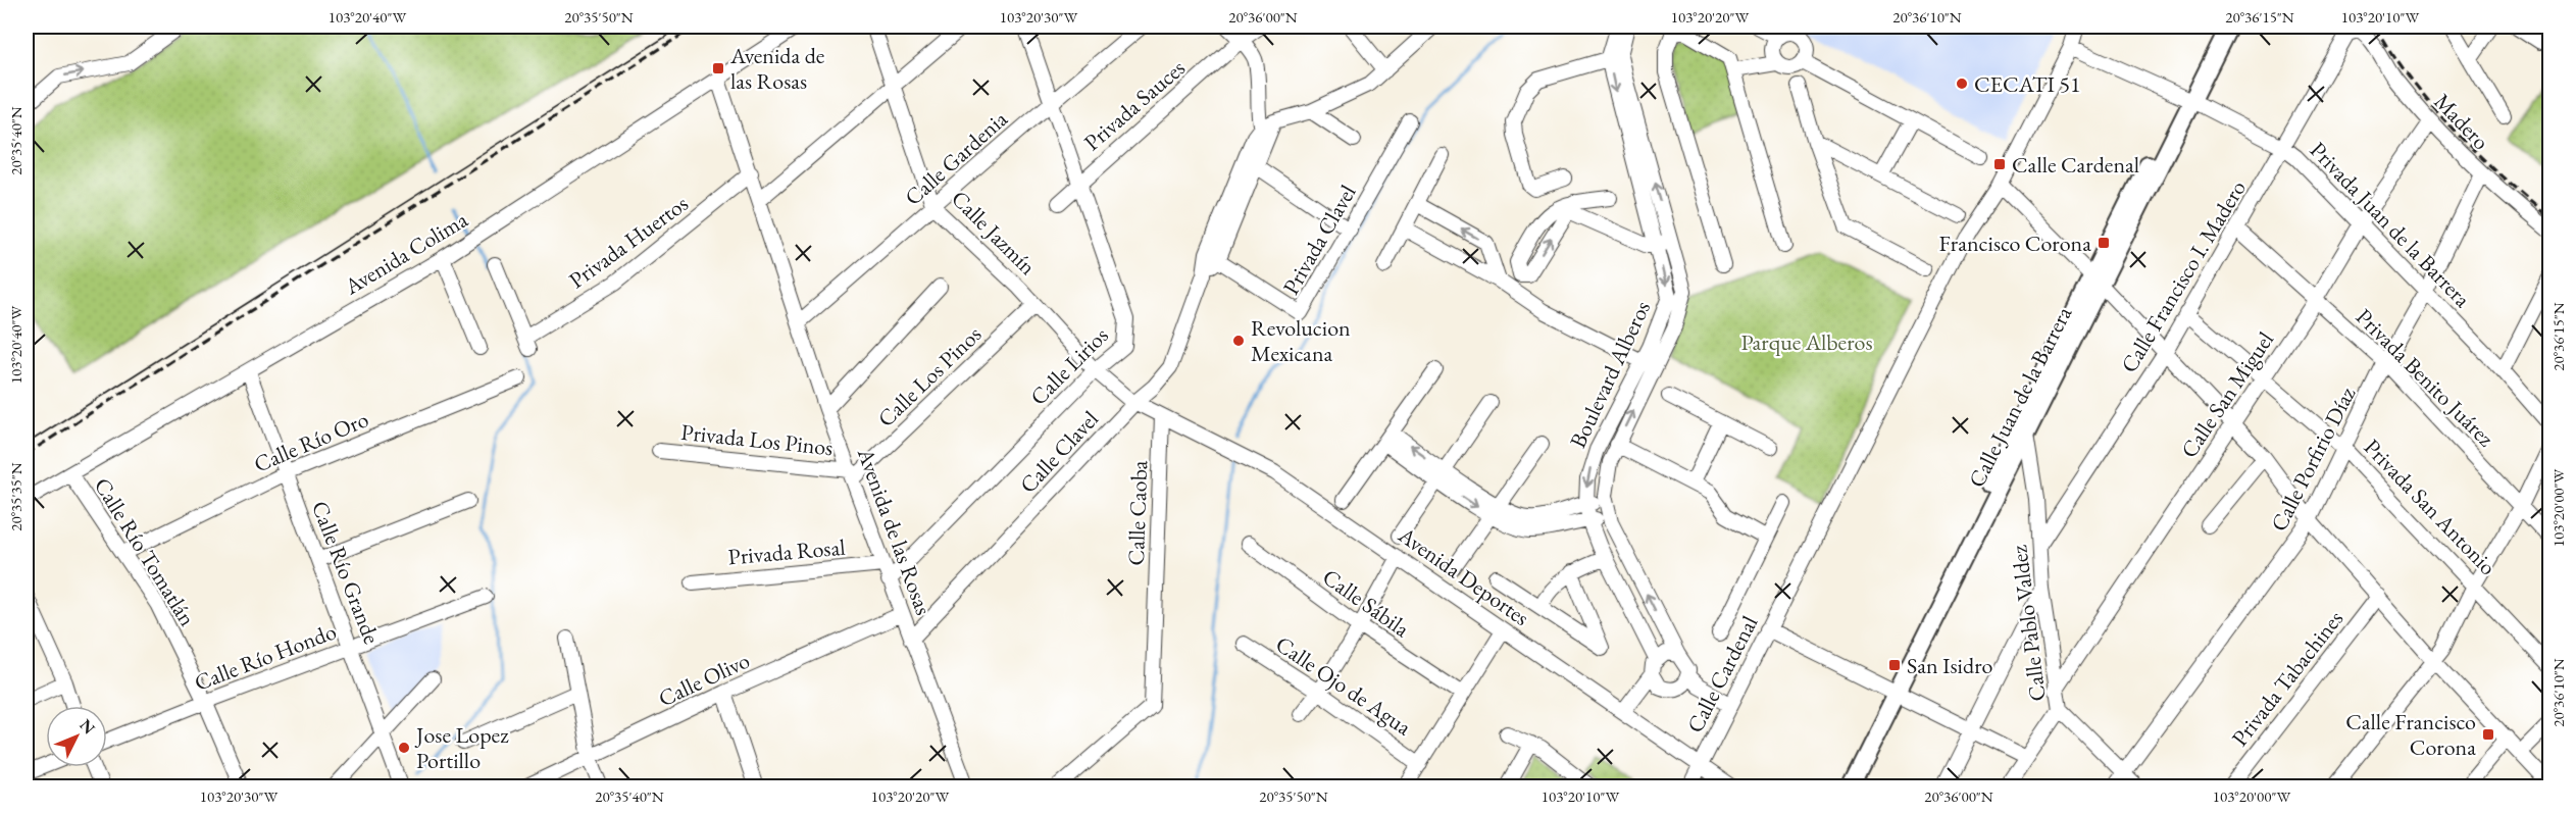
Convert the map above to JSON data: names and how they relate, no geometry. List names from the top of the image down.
{
  "streets": {
    "main road": ["Calle Juan de la Barrera"],
    "street": [
      "Privada Sauces",
      "Madero",
      "Calle Gardenia",
      "Privada Juan de la Barrera",
      "Calle Jazmín",
      "Privada Clavel",
      "Privada Huertos",
      "Avenida Colima",
      "Calle Francisco I. Madero",
      "Calle Lirios",
      "Boulevard Alberos",
      "Calle Los Pinos",
      "Privada Benito Juárez",
      "Calle San Miguel",
      "Privada Los Pinos",
      "Calle Río Oro",
      "Calle Clavel",
      "Calle Porfirio Díaz",
      "Privada San Antonio",
      "Calle Caoba",
      "Avenida de las Rosas",
      "Calle Río Tomatlán",
      "Privada Rosal",
      "Calle Río Grande",
      "Avenida Deportes",
      "Calle Sábila",
      "Calle Pablo Valdez",
      "Calle Río Hondo",
      "Calle Cardenal",
      "Privada Tabachines",
      "Calle Olivo",
      "Calle Ojo de Agua"
    ]
  },
  "crossings": [
    ["Privada Sauces", "Calle Lirios"],
    ["Madero", "Calle Francisco I. Madero"],
    ["Madero", "Calle San Miguel"],
    ["Madero", "Calle Porfirio Díaz"],
    ["Calle Gardenia", "Calle Jazmín"],
    ["Calle Gardenia", "Calle Lirios"],
    ["Calle Gardenia", "Avenida de las Rosas"],
    ["Privada Juan de la Barrera", "Calle Francisco I. Madero"],
    ["Privada Juan de la Barrera", "Calle San Miguel"],
    ["Privada Juan de la Barrera", "Calle Juan de la Barrera"],
    ["Privada Juan de la Barrera", "Calle Porfirio Díaz"],
    ["Privada Juan de la Barrera", "Calle Cardenal"],
    ["Calle Jazmín", "Calle Lirios"],
    ["Calle Jazmín", "Calle Los Pinos"],
    ["Calle Jazmín", "Calle Clavel"],
    ["Calle Jazmín", "Calle Caoba"],
    ["Calle Jazmín", "Avenida Deportes"],
    ["Privada Clavel", "Calle Clavel"],
    ["Privada Huertos", "Avenida de las Rosas"],
    ["Avenida Colima", "Avenida de las Rosas"],
    ["Avenida Colima", "Calle Río Tomatlán"],
    ["Avenida Colima", "Calle Río Grande"],
    ["Calle Francisco I. Madero", "Privada Benito Juárez"],
    ["Calle Francisco I. Madero", "Privada San Antonio"],
    ["Calle Francisco I. Madero", "Calle Pablo Valdez"],
    ["Calle Lirios", "Avenida de las Rosas"],
    ["Calle Los Pinos", "Privada Los Pinos"],
    ["Calle Los Pinos", "Avenida de las Rosas"],
    ["Privada Benito Juárez", "Calle San Miguel"],
    ["Privada Benito Juárez", "Calle Porfirio Díaz"],
    ["Calle San Miguel", "Privada San Antonio"],
    ["Calle San Miguel", "Calle Pablo Valdez"],
    ["Calle Juan de la Barrera", "Calle Pablo Valdez"],
    ["Privada Los Pinos", "Avenida de las Rosas"],
    ["Calle Río Oro", "Calle Río Tomatlán"],
    ["Calle Río Oro", "Calle Río Grande"],
    ["Calle Clavel", "Avenida de las Rosas"],
    ["Calle Porfirio Díaz", "Privada San Antonio"],
    ["Calle Porfirio Díaz", "Calle Pablo Valdez"],
    ["Calle Caoba", "Avenida Deportes"],
    ["Avenida de las Rosas", "Privada Rosal"],
    ["Avenida de las Rosas", "Calle Olivo"],
    ["Calle Río Tomatlán", "Calle Río Hondo"],
    ["Calle Río Grande", "Calle Río Hondo"],
    ["Avenida Deportes", "Calle Cardenal"]
  ],
  "parks": ["Parque Alberos"],
  "places": {
    "transit": [
      "Avenida de las Rosas",
      "Calle Cardenal",
      "Francisco Corona",
      "San Isidro",
      "Calle Francisco Corona"
    ],
    "other": ["CECATI 51", "Revolucion Mexicana", "Jose Lopez Portillo"]
  },
  "north": "top right",
  "coordinates": [
    "103°20'40\"W",
    "20°35'50\"N",
    "103°20'30\"W",
    "20°36'00\"N",
    "103°20'20\"W",
    "20°36'10\"N",
    "20°36'15\"N",
    "103°20'10\"W",
    "20°35'40\"N",
    "20°35'35\"N",
    "103°20'00\"W"
  ]
}
